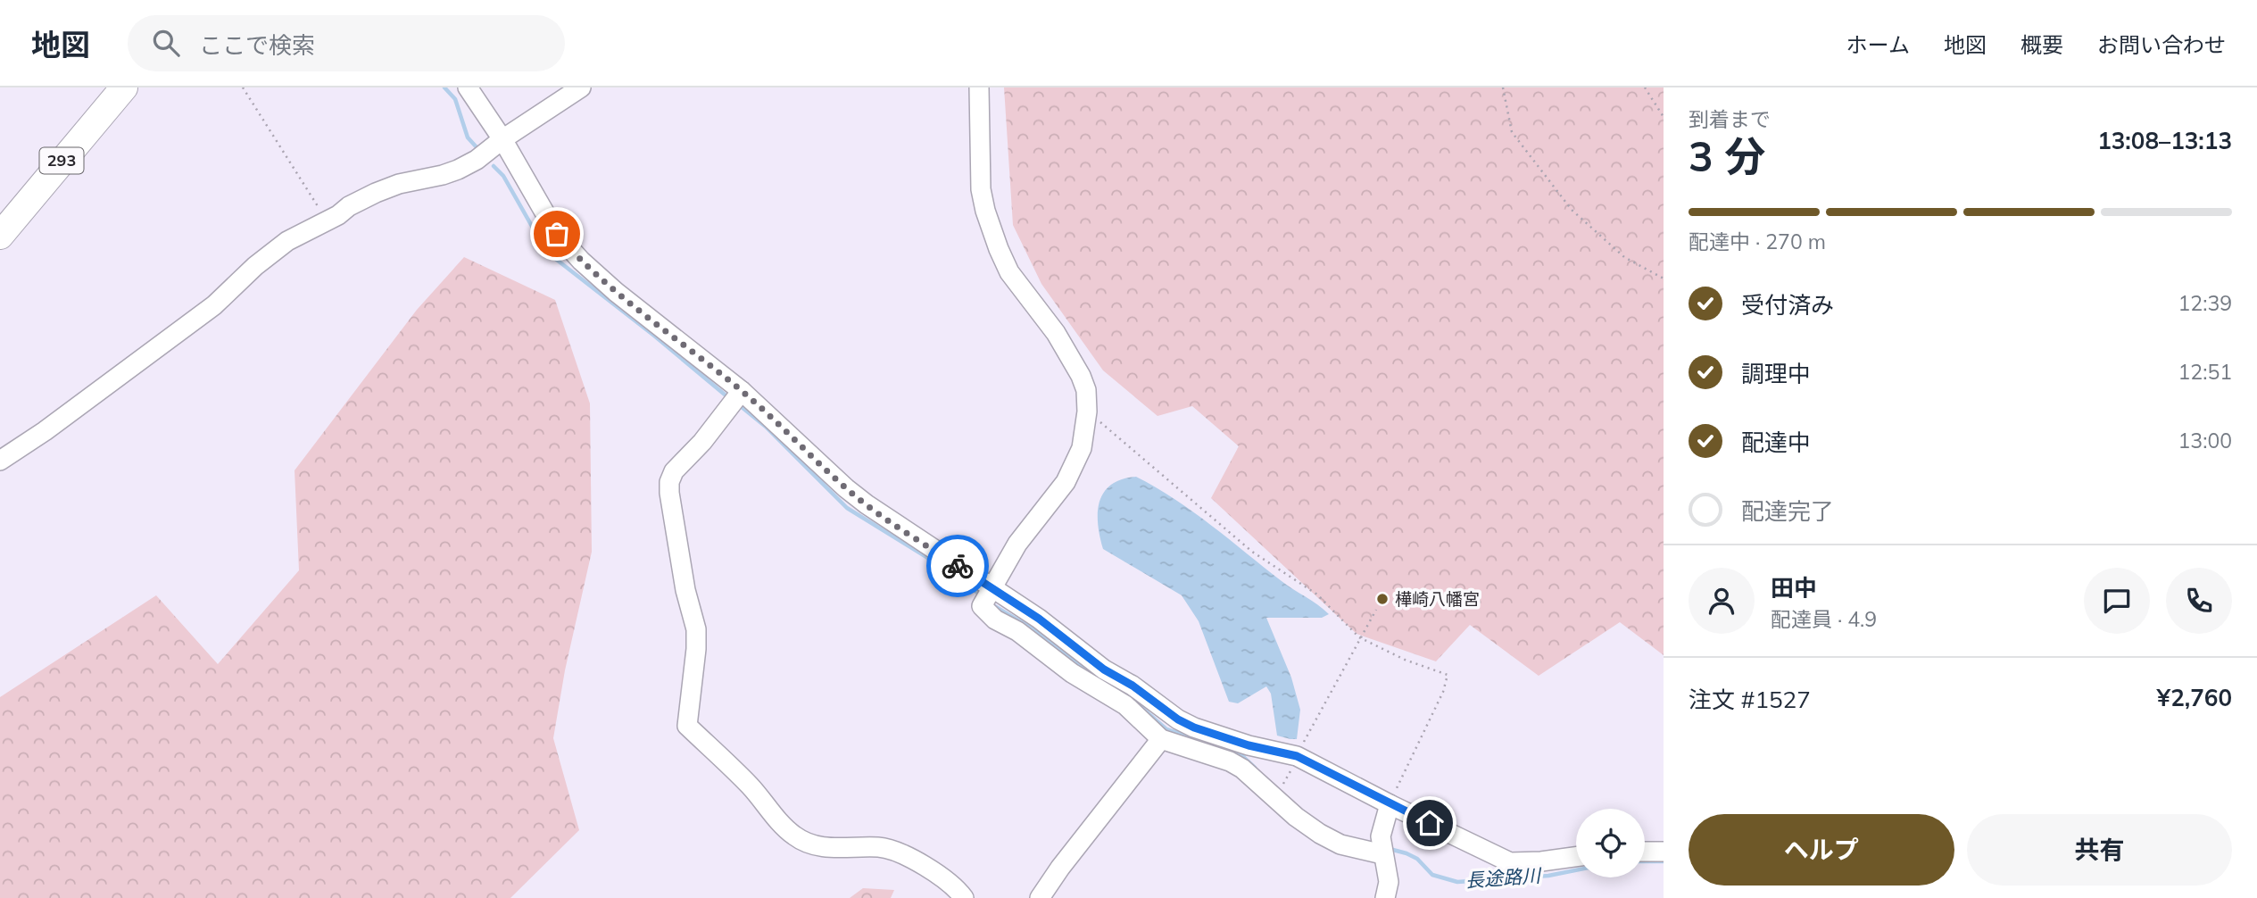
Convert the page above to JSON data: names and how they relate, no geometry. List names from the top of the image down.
{
  "streets": {
    "highway": ["293"]
  },
  "water": ["長途路川"],
  "places": ["樺崎八幡宮"],
  "page": {
    "header": "地図",
    "search": "ここで検索",
    "nav": [
      "ホーム",
      "地図",
      "概要",
      "お問い合わせ"
    ],
    "heading": ["3 分", "到着まで", "13:08–13:13"],
    "panel": [
      "田中",
      "配達員 · 4.9",
      "注文 #1527",
      "¥2,760"
    ],
    "bar": "配達中 · 270 m",
    "list": [
      ["受付済み", "12:39"],
      ["調理中", "12:51"],
      ["配達中", "13:00"],
      "配達完了"
    ],
    "buttons": ["ヘルプ", "共有"]
  }
}
